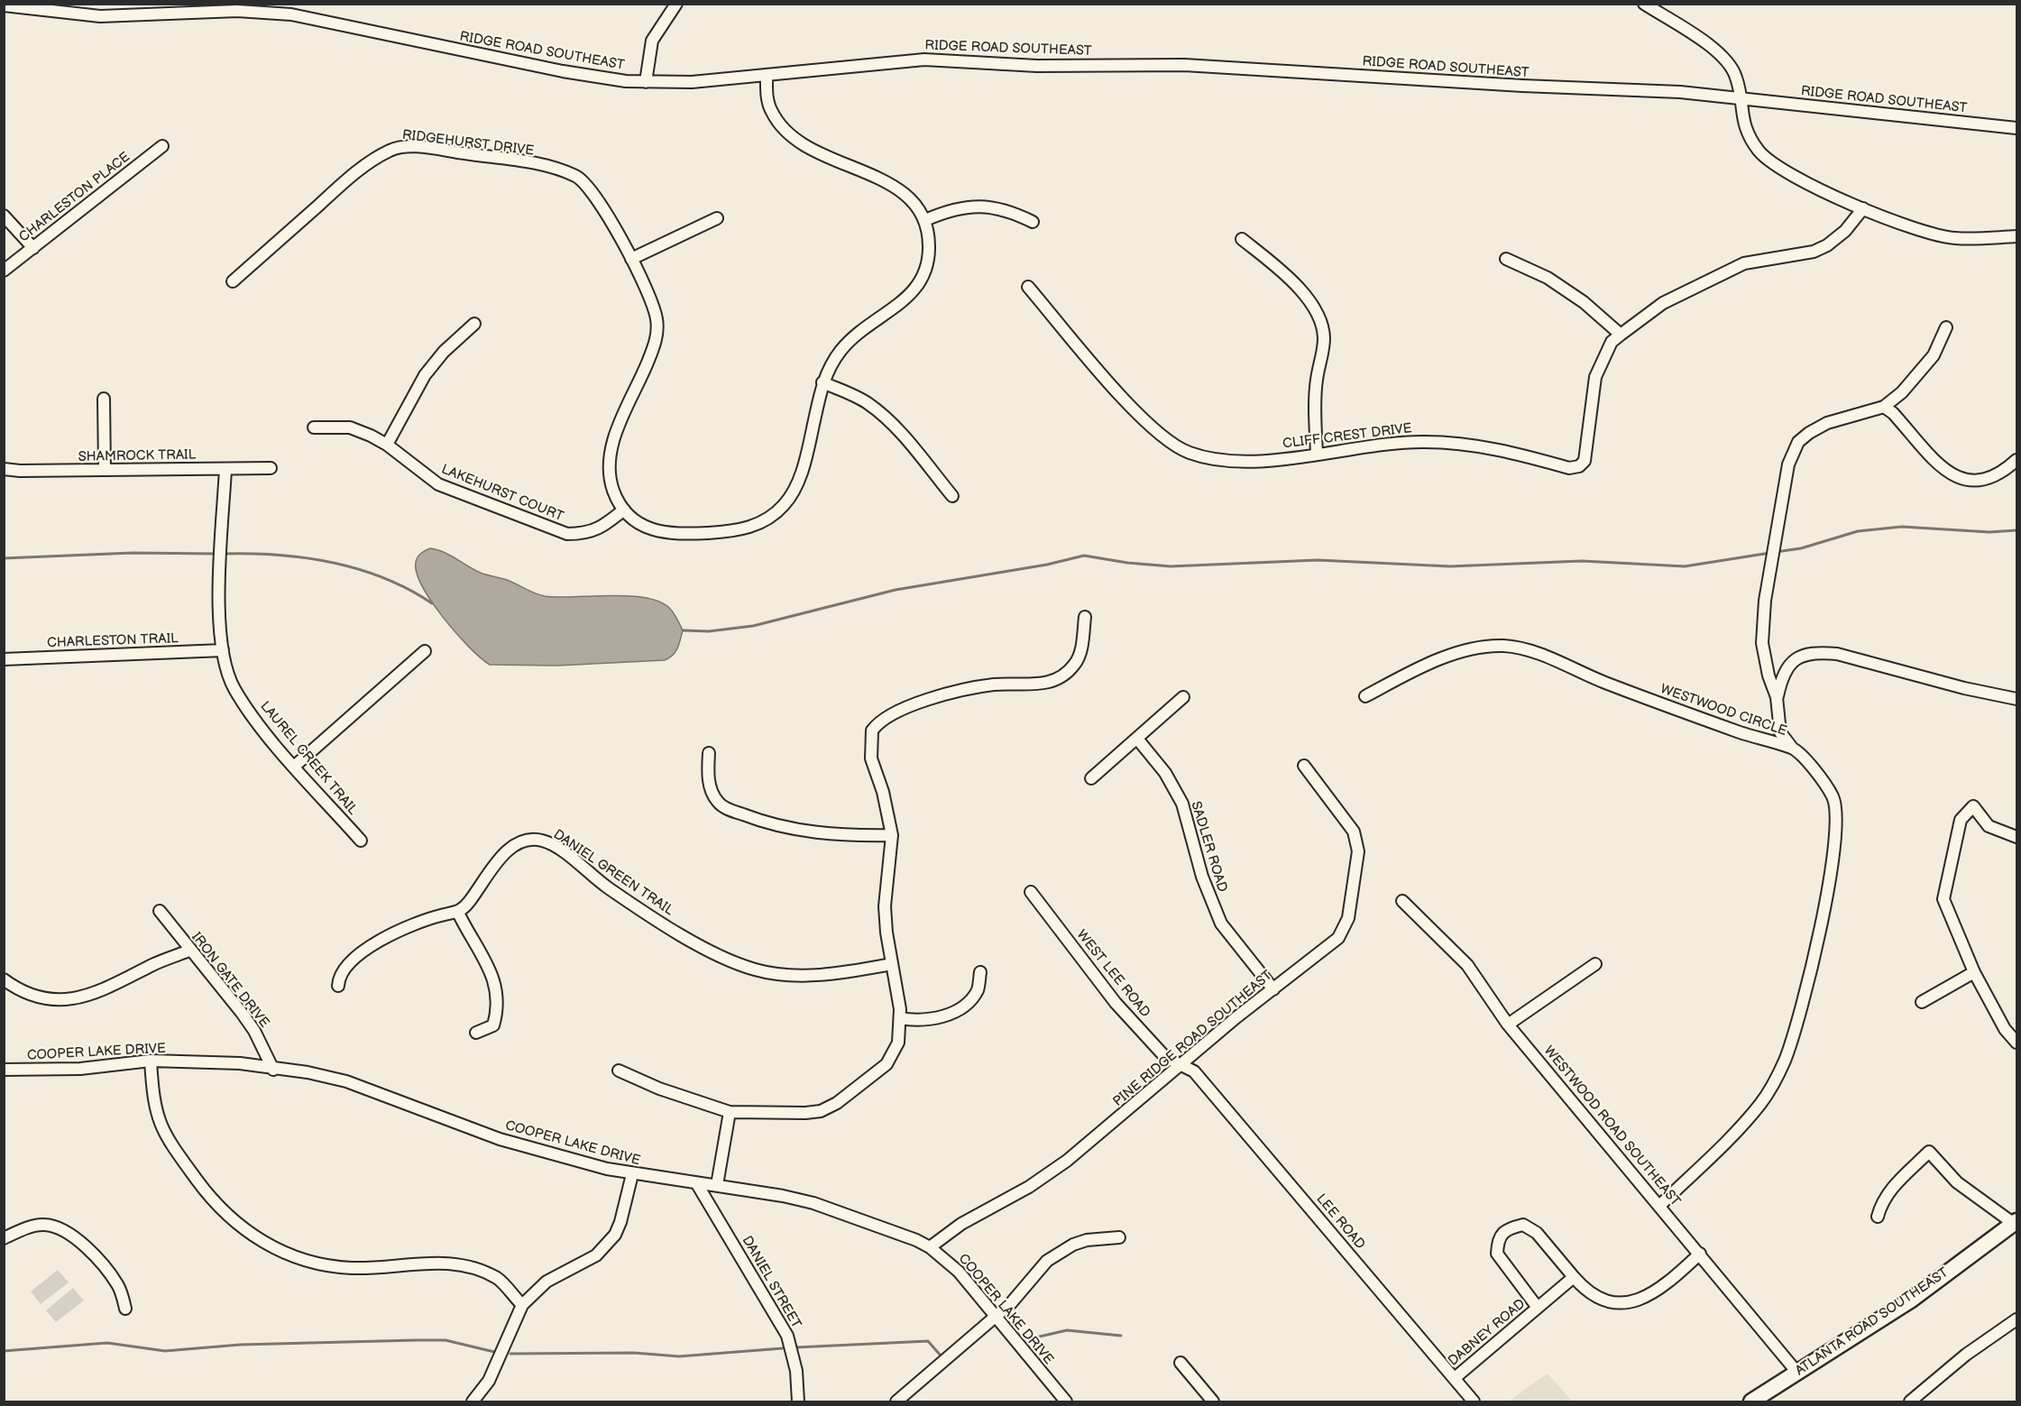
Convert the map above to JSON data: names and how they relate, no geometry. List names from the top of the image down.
{
  "streets": {
    "main road": ["ATLANTA ROAD SOUTHEAST"],
    "street": [
      "RIDGE ROAD SOUTHEAST",
      "RIDGEHURST DRIVE",
      "CHARLESTON PLACE",
      "CLIFF CREST DRIVE",
      "SHAMROCK TRAIL",
      "LAKEHURST COURT",
      "CHARLESTON TRAIL",
      "WESTWOOD CIRCLE",
      "LAUREL CREEK TRAIL",
      "SADLER ROAD",
      "DANIEL GREEN TRAIL",
      "WEST LEE ROAD",
      "IRON GATE DRIVE",
      "PINE RIDGE ROAD SOUTHEAST",
      "COOPER LAKE DRIVE",
      "WESTWOOD ROAD SOUTHEAST",
      "LEE ROAD",
      "DANIEL STREET",
      "DABNEY ROAD"
    ]
  },
  "crossings": [
    ["RIDGE ROAD SOUTHEAST", "RIDGEHURST DRIVE"],
    ["RIDGEHURST DRIVE", "LAKEHURST COURT"],
    ["SHAMROCK TRAIL", "LAUREL CREEK TRAIL"],
    ["CHARLESTON TRAIL", "LAUREL CREEK TRAIL"],
    ["WESTWOOD CIRCLE", "WESTWOOD ROAD SOUTHEAST"],
    ["SADLER ROAD", "PINE RIDGE ROAD SOUTHEAST"],
    ["WEST LEE ROAD", "PINE RIDGE ROAD SOUTHEAST"],
    ["WEST LEE ROAD", "LEE ROAD"],
    ["IRON GATE DRIVE", "COOPER LAKE DRIVE"],
    ["PINE RIDGE ROAD SOUTHEAST", "COOPER LAKE DRIVE"],
    ["PINE RIDGE ROAD SOUTHEAST", "LEE ROAD"],
    ["COOPER LAKE DRIVE", "DANIEL STREET"],
    ["WESTWOOD ROAD SOUTHEAST", "ATLANTA ROAD SOUTHEAST"],
    ["WESTWOOD ROAD SOUTHEAST", "DABNEY ROAD"],
    ["LEE ROAD", "DABNEY ROAD"]
  ]
}
